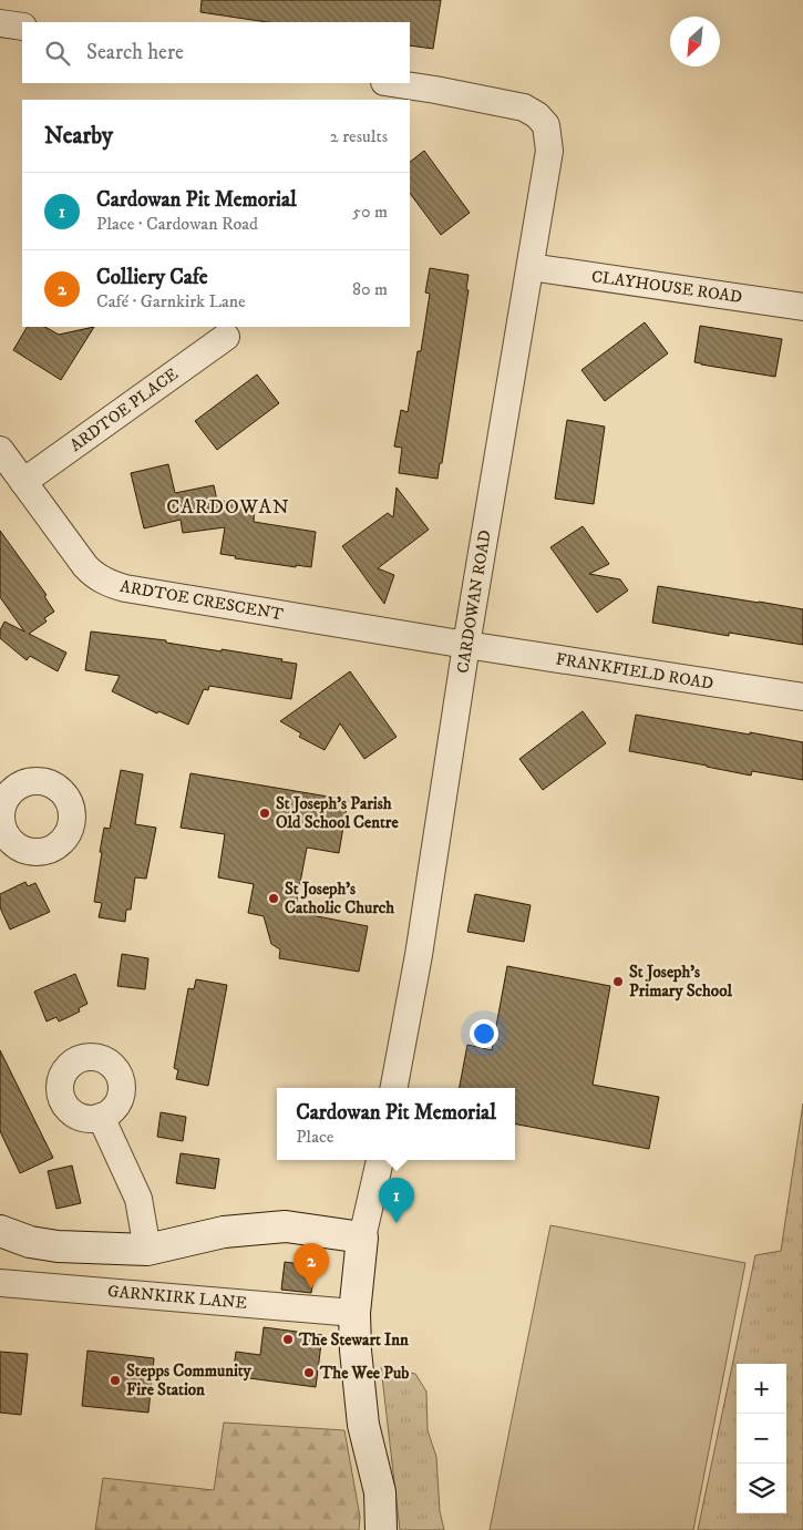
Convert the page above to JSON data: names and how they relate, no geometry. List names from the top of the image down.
{
  "streets": {
    "street": [
      "CLAYHOUSE ROAD",
      "ARDTOE PLACE",
      "ARDTOE CRESCENT",
      "CARDOWAN ROAD",
      "FRANKFIELD ROAD",
      "GARNKIRK LANE"
    ]
  },
  "crossings": [
    ["CLAYHOUSE ROAD", "CARDOWAN ROAD"],
    ["ARDTOE PLACE", "ARDTOE CRESCENT"],
    ["ARDTOE CRESCENT", "CARDOWAN ROAD"],
    ["ARDTOE CRESCENT", "FRANKFIELD ROAD"],
    ["CARDOWAN ROAD", "FRANKFIELD ROAD"]
  ],
  "districts": ["CARDOWAN"],
  "places": [
    "St Joseph's Parish Old School Centre",
    "St Joseph's Catholic Church",
    "St Joseph's Primary School",
    "The Stewart Inn",
    "The Wee Pub",
    "Stepps Community Fire Station"
  ],
  "north": "bottom left",
  "page": {
    "search": "Search here",
    "heading": ["Nearby", "2 results"],
    "list": [
      {
        "mark": "1",
        "name": "Cardowan Pit Memorial",
        "note": "Place · Cardowan Road",
        "value": "50 m"
      },
      {
        "mark": "2",
        "name": "Colliery Cafe",
        "note": "Café · Garnkirk Lane",
        "value": "80 m"
      }
    ],
    "popup": ["Cardowan Pit Memorial", "Place"],
    "pins": ["1", "2"],
    "map_buttons": ["+", "−"]
  }
}
